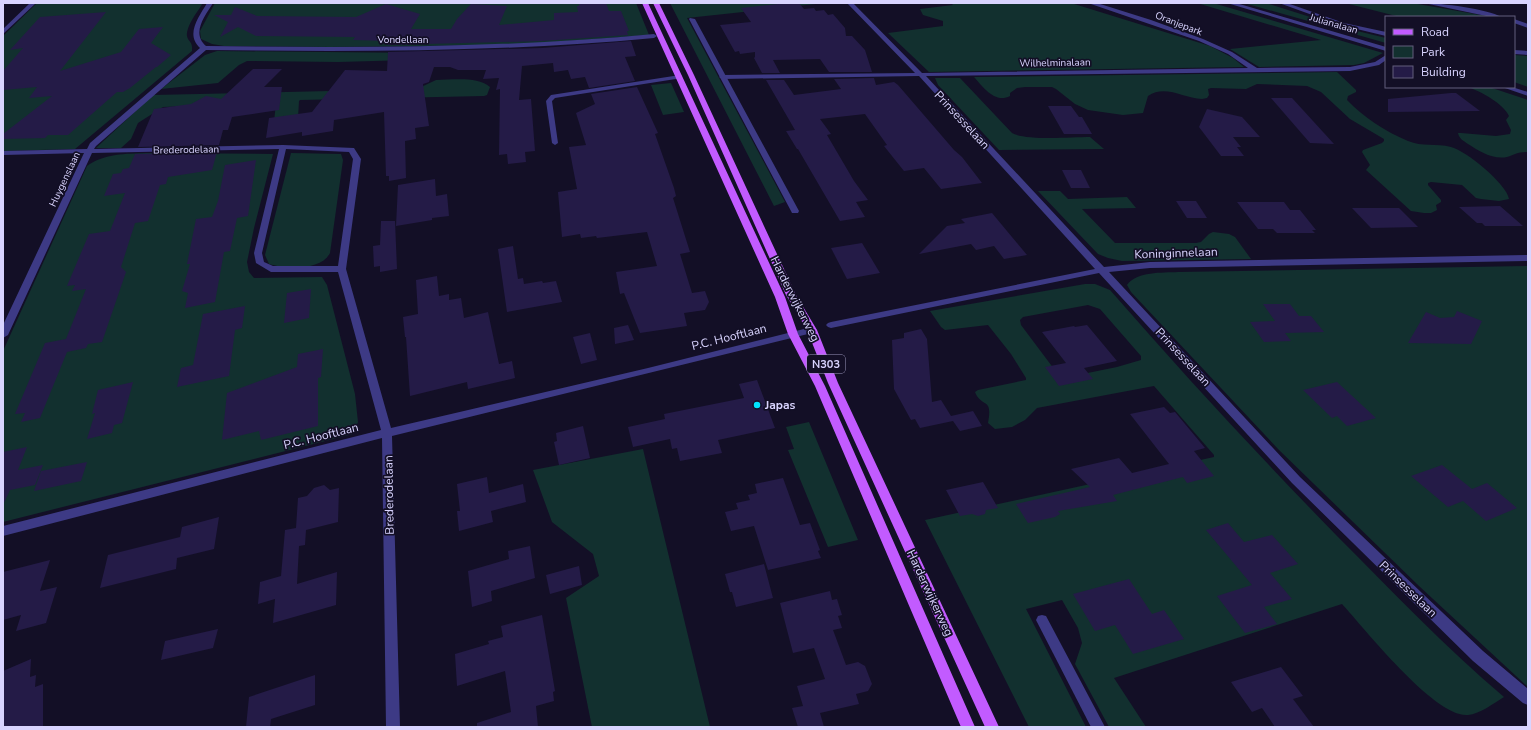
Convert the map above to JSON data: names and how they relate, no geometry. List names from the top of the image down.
{
  "streets": {
    "main road": ["Harderwijkerweg", "N303"],
    "street": [
      "Oranjepark",
      "Julianalaan",
      "Vondellaan",
      "Wilhelminalaan",
      "Prinsesselaan",
      "Brederodelaan",
      "Huygenslaan",
      "Koninginnelaan",
      "P.C. Hooftlaan"
    ]
  },
  "crossings": [
    ["Oranjepark", "Wilhelminalaan"],
    ["Vondellaan", "Huygenslaan"],
    ["Wilhelminalaan", "Prinsesselaan"],
    ["Prinsesselaan", "Koninginnelaan"],
    ["Brederodelaan", "Huygenslaan"],
    ["Brederodelaan", "P.C. Hooftlaan"],
    ["Harderwijkerweg", "P.C. Hooftlaan"]
  ],
  "places": ["Japas"],
  "legend": ["Road", "Park", "Building"]
}
